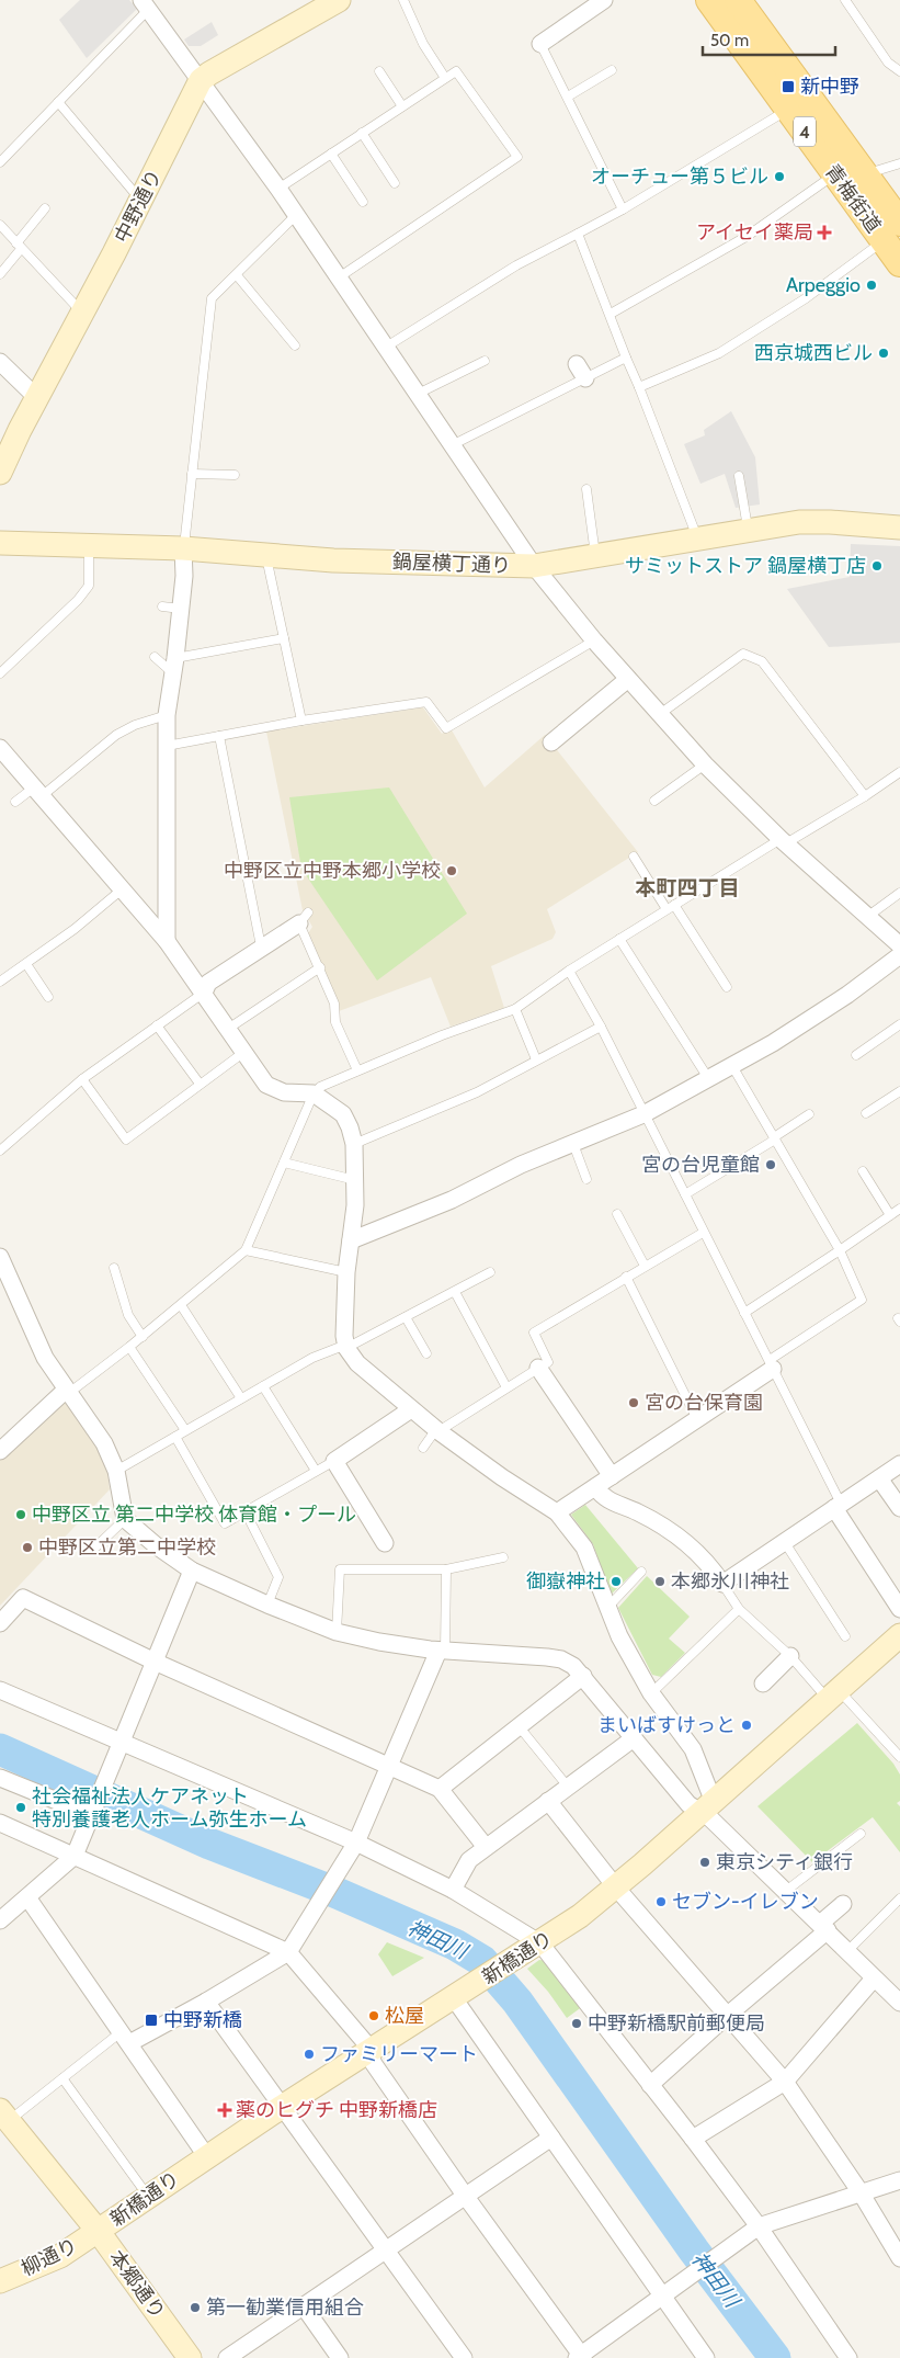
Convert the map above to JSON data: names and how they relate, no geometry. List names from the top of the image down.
{
  "streets": {
    "main road": ["4", "青梅街道"],
    "street": [
      "中野通り",
      "鍋屋横丁通り",
      "新橋通り",
      "柳通り",
      "本郷通り"
    ]
  },
  "crossings": [
    ["新橋通り", "柳通り"],
    ["新橋通り", "本郷通り"],
    ["柳通り", "本郷通り"]
  ],
  "districts": ["本町四丁目"],
  "water": ["神田川"],
  "places": {
    "transit": ["新中野", "中野新橋"],
    "other": [
      "オーチュー第５ビル",
      "Arpeggio",
      "西京城西ビル",
      "サミットストア 鍋屋横丁店",
      "中野区立中野本郷小学校",
      "宮の台児童館",
      "宮の台保育園",
      "中野区立 第二中学校 体育館・プール",
      "中野区立第二中学校",
      "御嶽神社",
      "本郷氷川神社",
      "まいばすけっと",
      "社会福祉法人ケアネット 特別養護老人ホーム弥生ホーム",
      "東京シティ銀行",
      "セブン-イレブン",
      "松屋",
      "中野新橋駅前郵便局",
      "ファミリーマート",
      "第一勧業信用組合"
    ],
    "health": ["アイセイ薬局", "薬のヒグチ 中野新橋店"]
  },
  "scale_bar": "50 m"
}
